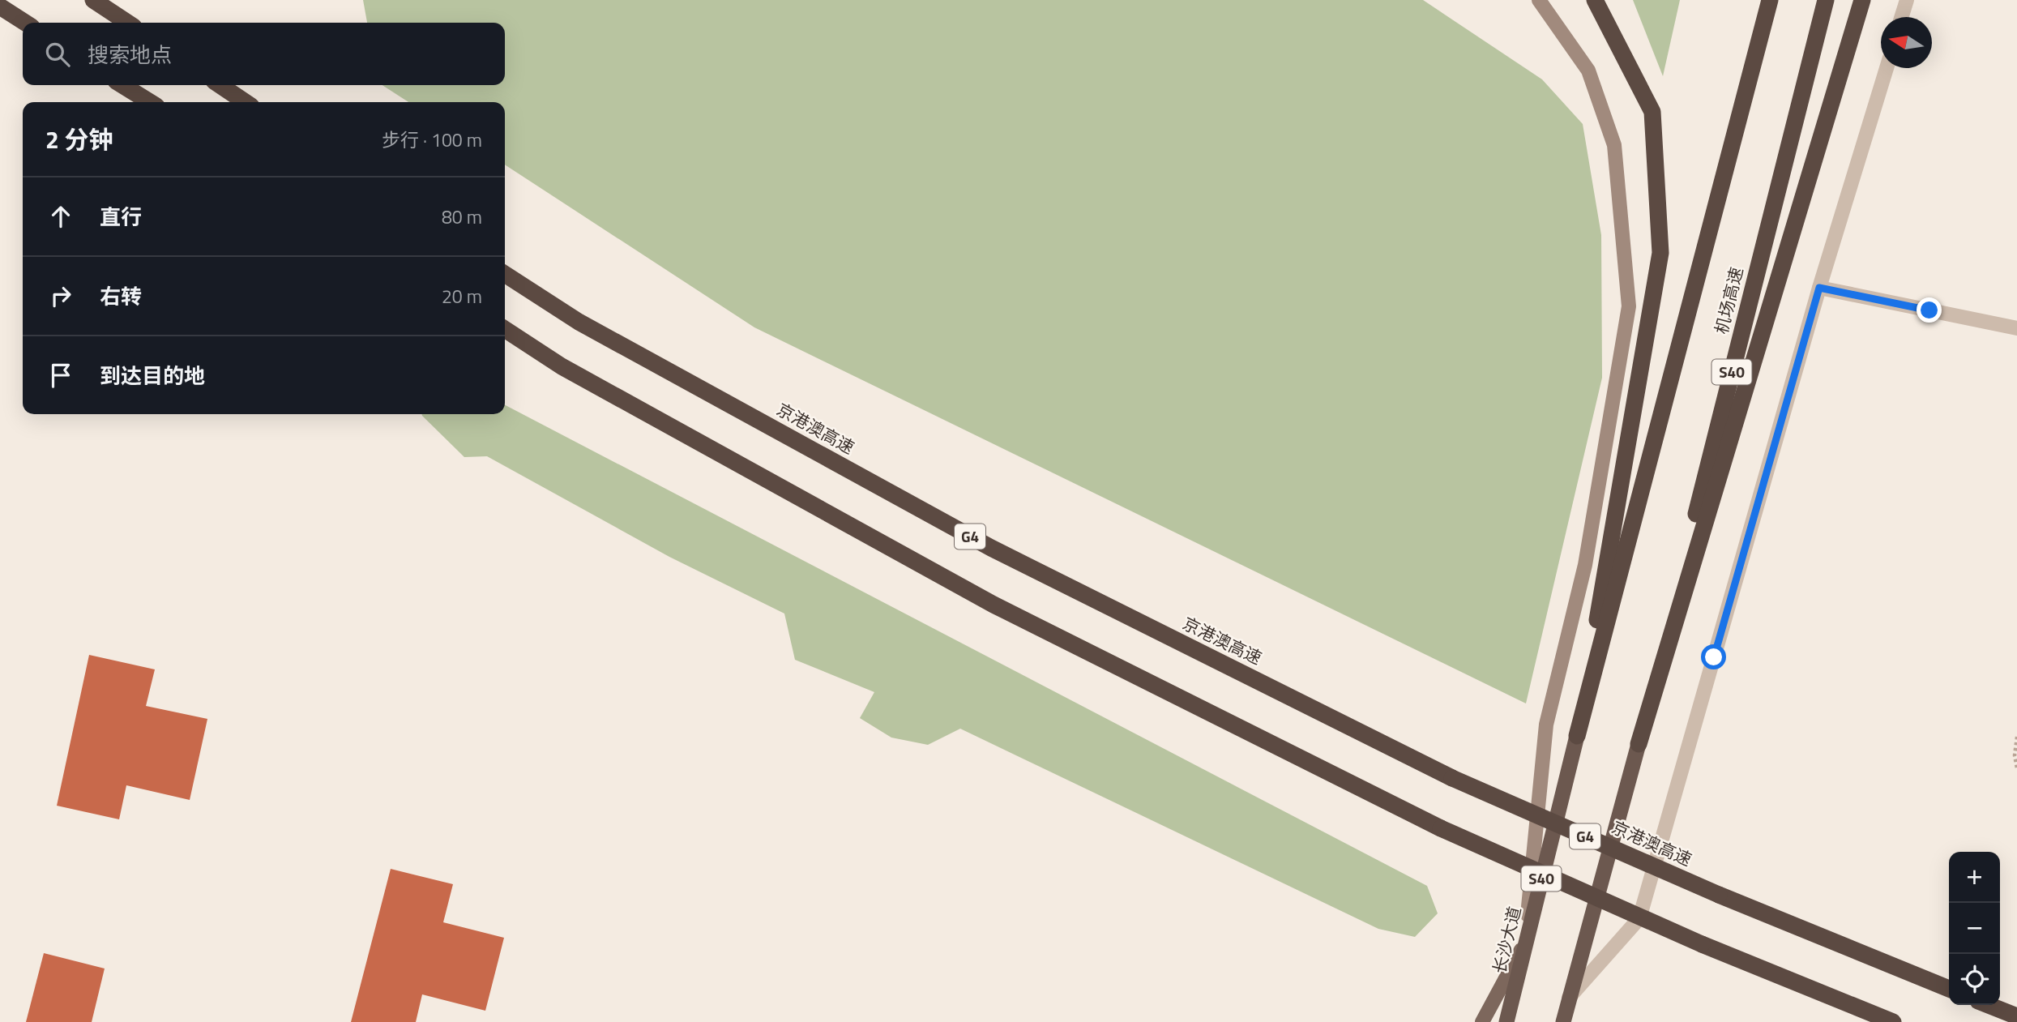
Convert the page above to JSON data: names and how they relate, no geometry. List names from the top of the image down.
{
  "streets": {
    "highway": [
      "机场高速",
      "S40",
      "京港澳高速",
      "G4",
      "长沙大道"
    ]
  },
  "crossings": [
    ["S40", "长沙大道"]
  ],
  "north": "left",
  "page": {
    "search": "搜索地点",
    "heading": ["2 分钟", "步行 · 100 m"],
    "list": [
      ["直行", "80 m"],
      ["右转", "20 m"],
      "到达目的地"
    ],
    "map_buttons": ["+", "−"]
  }
}
